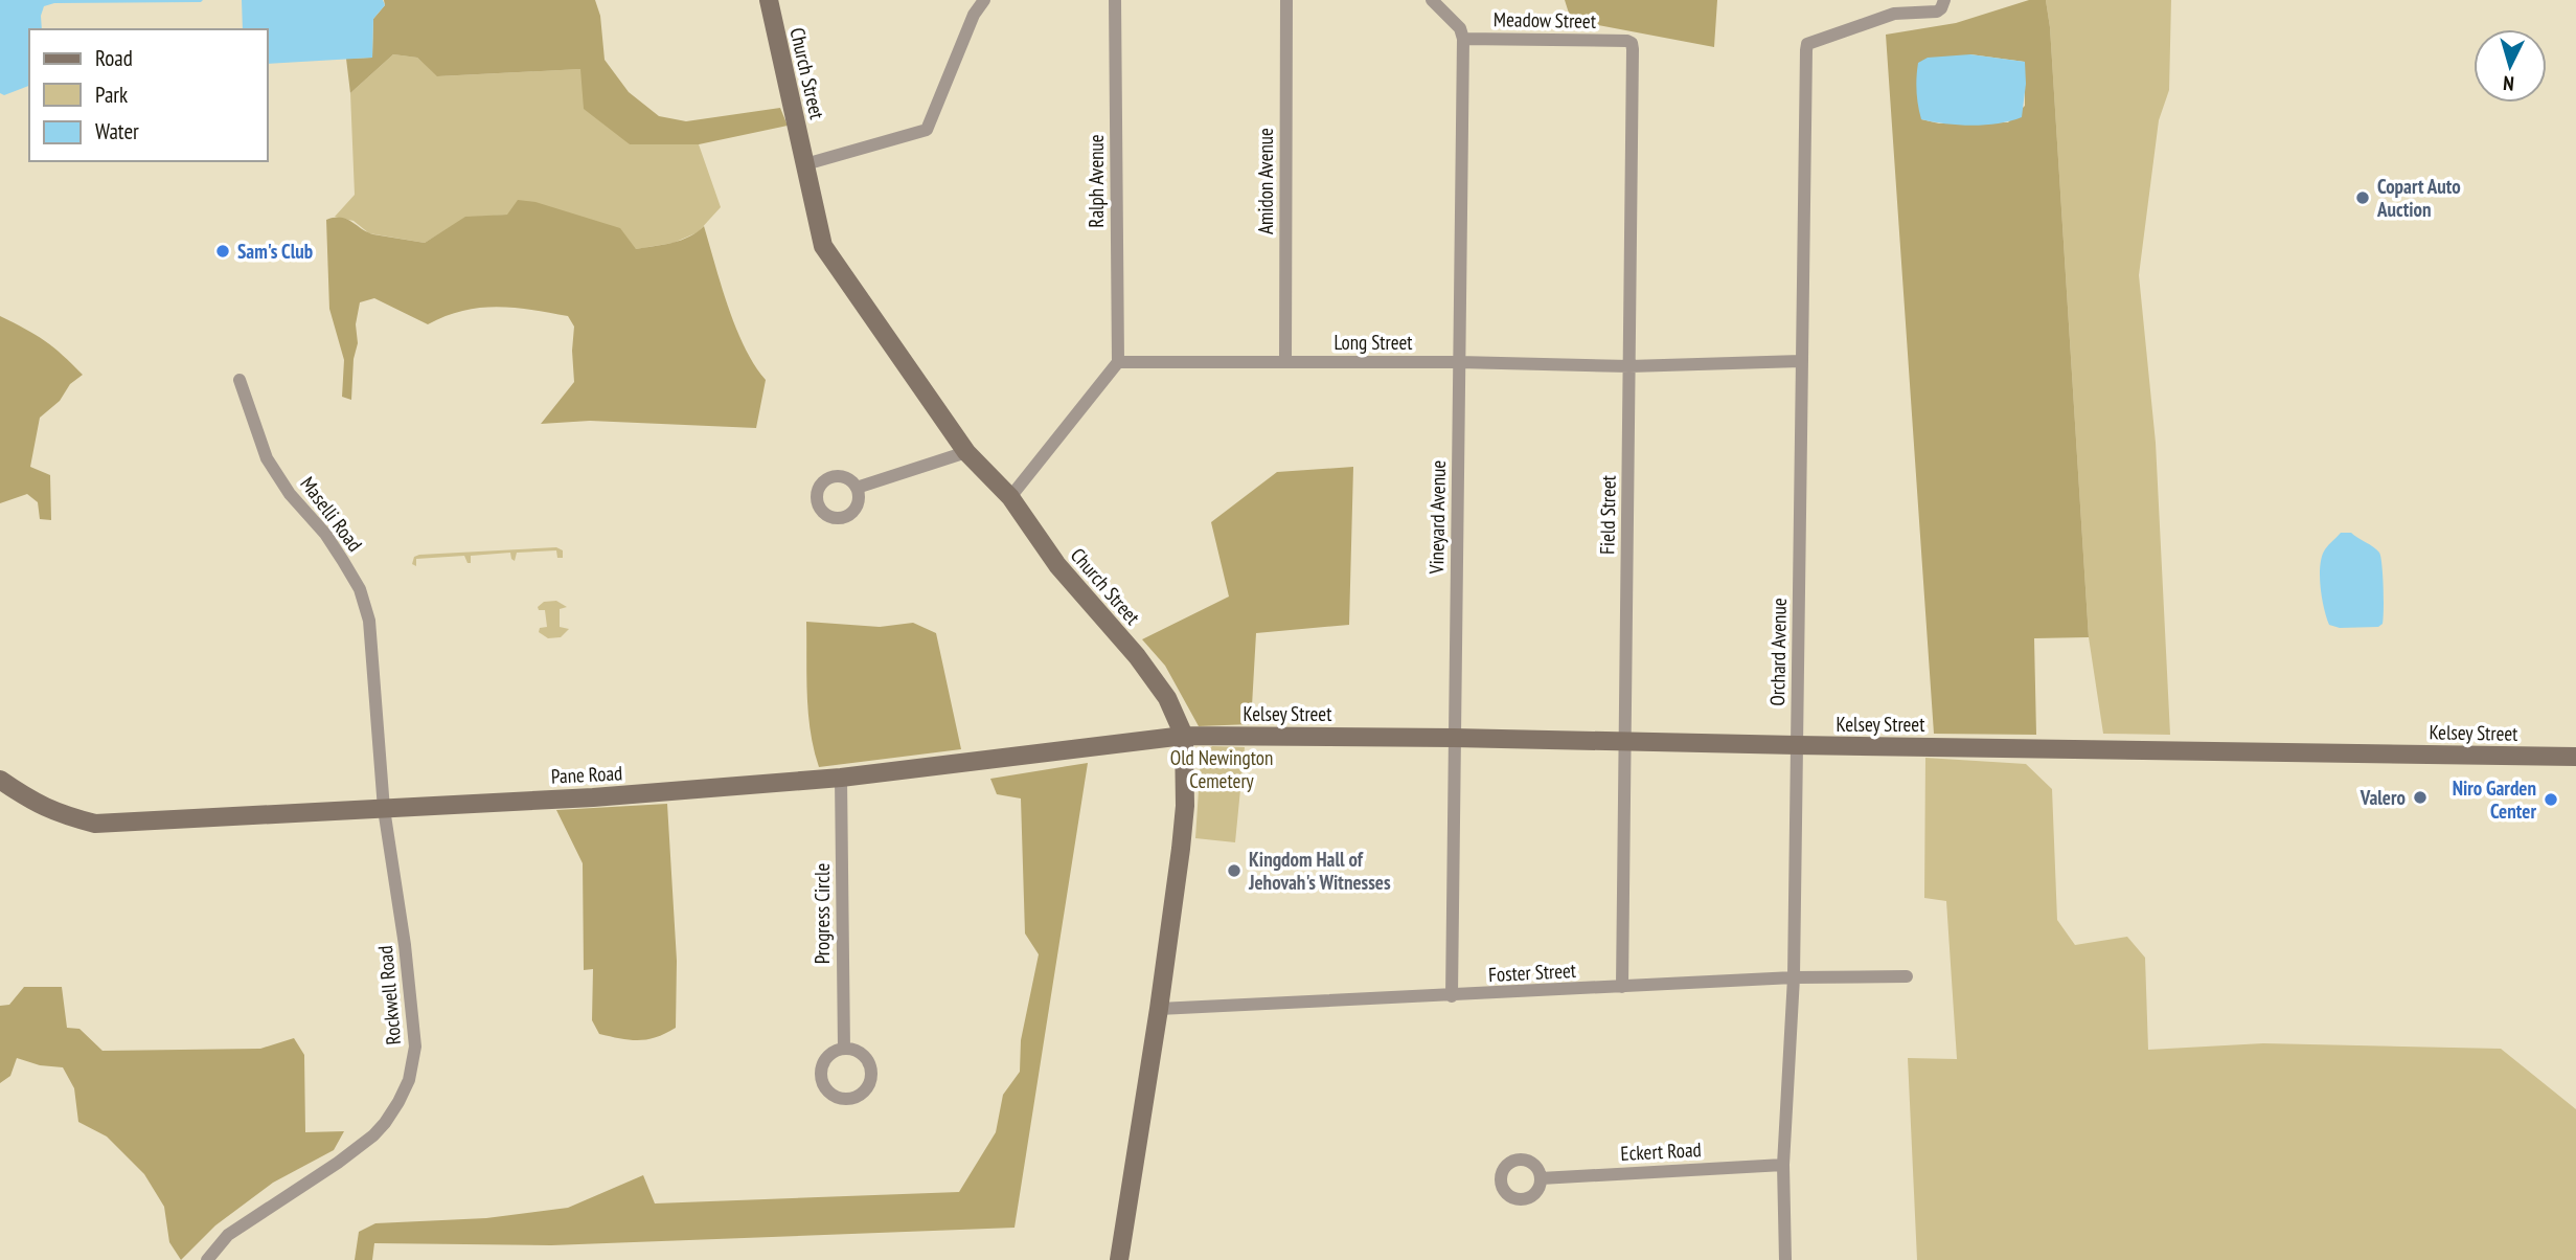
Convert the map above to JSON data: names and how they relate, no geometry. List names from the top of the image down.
{
  "streets": {
    "street": [
      "Meadow Street",
      "Church Street",
      "Ralph Avenue",
      "Amidon Avenue",
      "Long Street",
      "Maselli Road",
      "Field Street",
      "Vineyard Avenue",
      "Orchard Avenue",
      "Kelsey Street",
      "Pane Road",
      "Progress Circle",
      "Foster Street",
      "Rockwell Road",
      "Eckert Road"
    ]
  },
  "crossings": [
    ["Meadow Street", "Field Street"],
    ["Meadow Street", "Vineyard Avenue"],
    ["Church Street", "Kelsey Street"],
    ["Church Street", "Pane Road"],
    ["Church Street", "Foster Street"],
    ["Ralph Avenue", "Long Street"],
    ["Amidon Avenue", "Long Street"],
    ["Long Street", "Field Street"],
    ["Long Street", "Vineyard Avenue"],
    ["Long Street", "Orchard Avenue"],
    ["Maselli Road", "Pane Road"],
    ["Maselli Road", "Rockwell Road"],
    ["Field Street", "Kelsey Street"],
    ["Field Street", "Foster Street"],
    ["Vineyard Avenue", "Kelsey Street"],
    ["Vineyard Avenue", "Foster Street"],
    ["Orchard Avenue", "Kelsey Street"],
    ["Orchard Avenue", "Foster Street"],
    ["Orchard Avenue", "Eckert Road"],
    ["Kelsey Street", "Pane Road"],
    ["Pane Road", "Progress Circle"],
    ["Pane Road", "Rockwell Road"]
  ],
  "parks": ["Old Newington Cemetery"],
  "places": [
    "Copart Auto Auction",
    "Sam's Club",
    "Valero",
    "Niro Garden Center",
    "Kingdom Hall of Jehovah's Witnesses"
  ],
  "legend": ["Road", "Park", "Water"],
  "north": "bottom"
}
